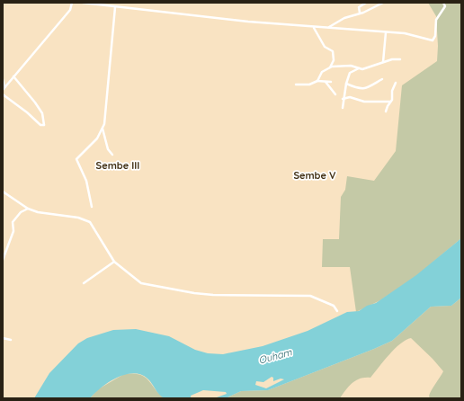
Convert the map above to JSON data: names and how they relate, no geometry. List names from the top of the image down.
{
  "districts": ["Sembe III", "Sembe V"],
  "water": ["Ouham"]
}
